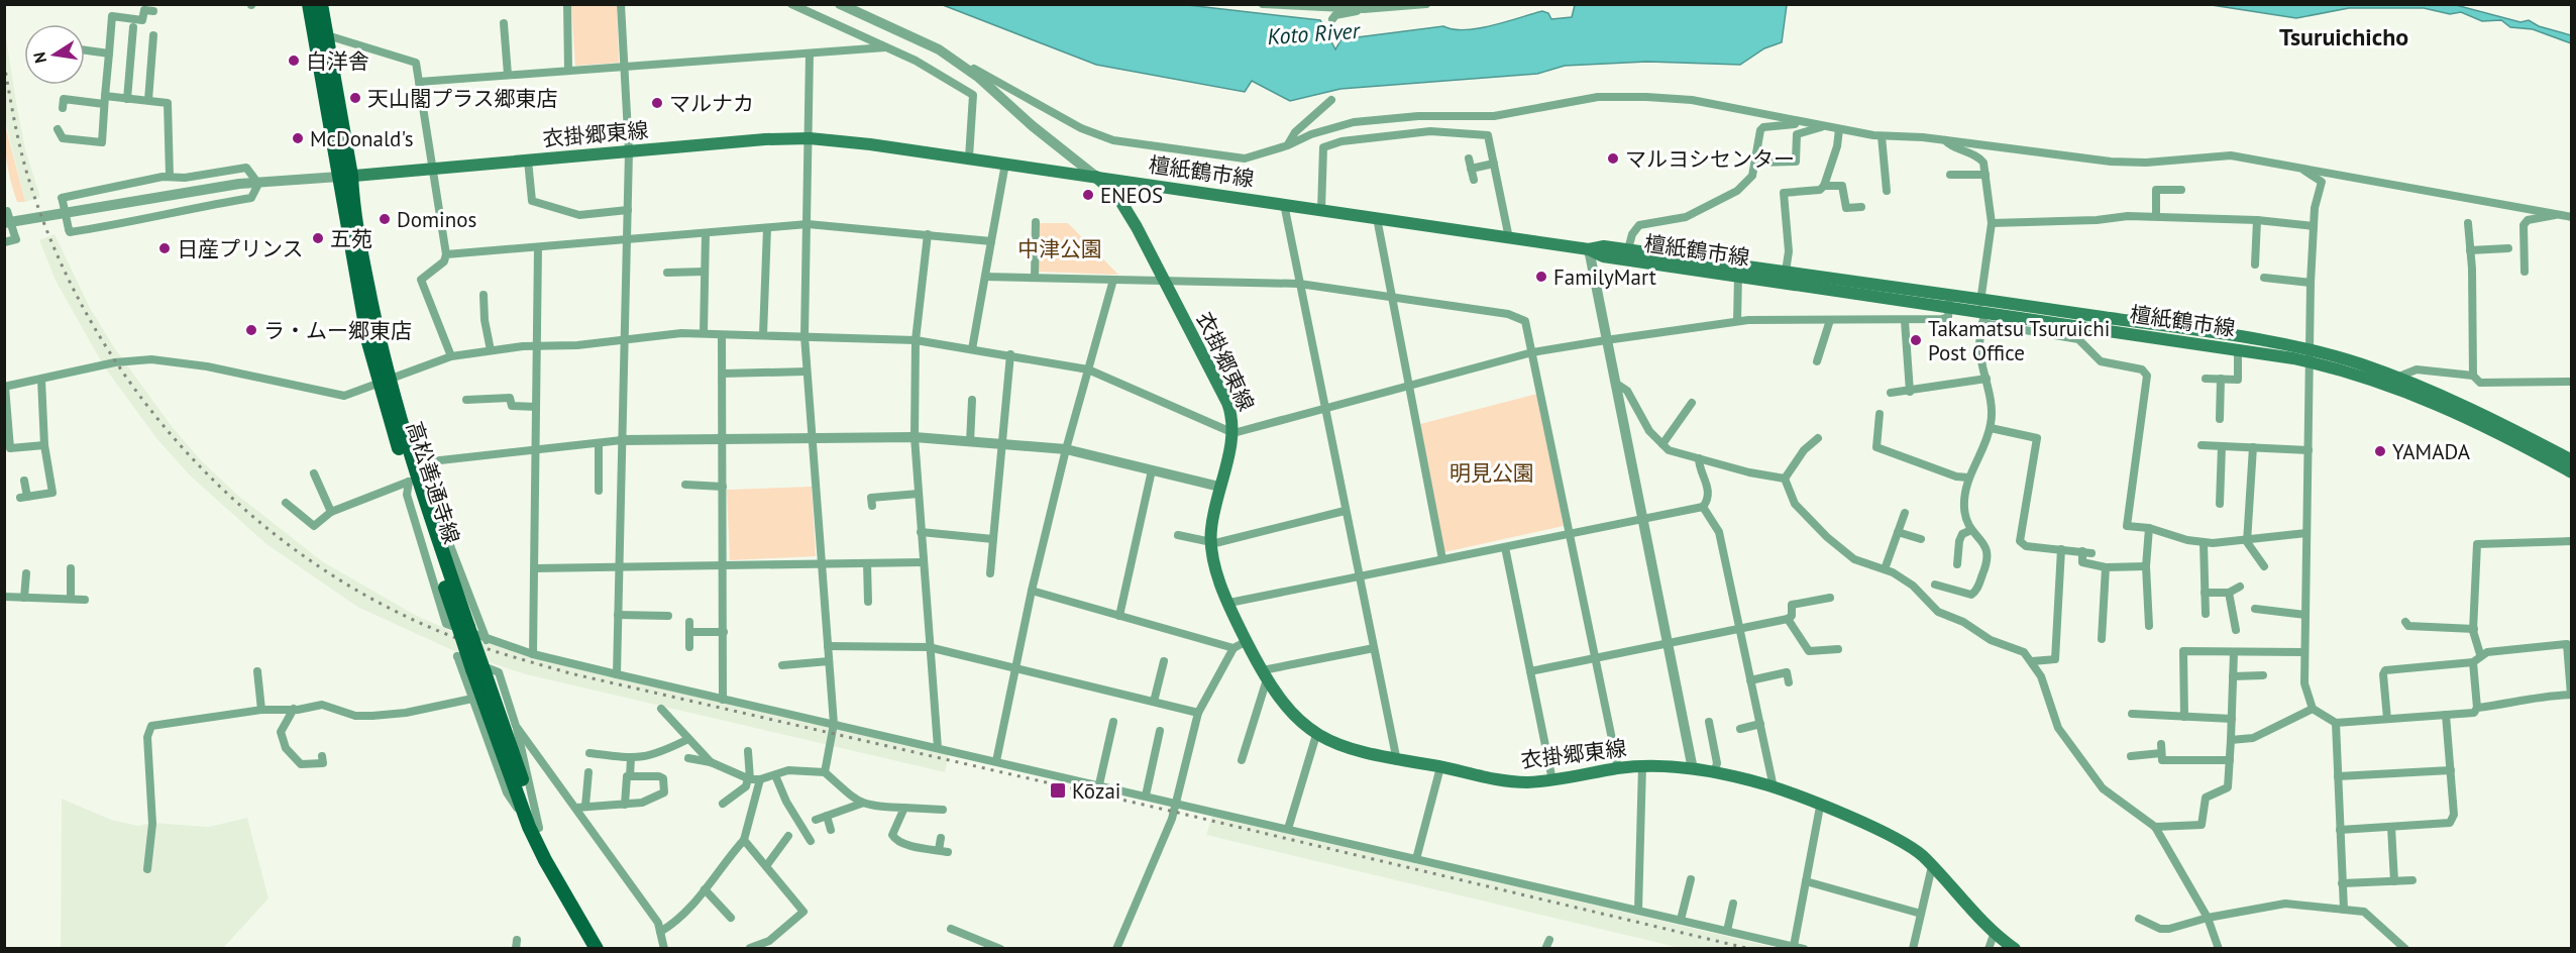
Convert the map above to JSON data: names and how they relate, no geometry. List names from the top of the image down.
{
  "streets": {
    "main road": ["衣掛郷東線", "檀紙鶴市線", "高松善通寺線"]
  },
  "crossings": [
    ["衣掛郷東線", "檀紙鶴市線"],
    ["衣掛郷東線", "高松善通寺線"]
  ],
  "districts": ["Tsuruichicho"],
  "water": ["Koto River"],
  "parks": ["中津公園", "明見公園"],
  "places": {
    "other": [
      "白洋舎",
      "天山閣プラス郷東店",
      "マルナカ",
      "McDonald's",
      "マルヨシセンター",
      "ENEOS",
      "Dominos",
      "五苑",
      "日産プリンス",
      "FamilyMart",
      "ラ・ムー郷東店",
      "Takamatsu Tsuruichi Post Office",
      "YAMADA"
    ],
    "transit": ["Kōzai"]
  },
  "north": "left"
}
